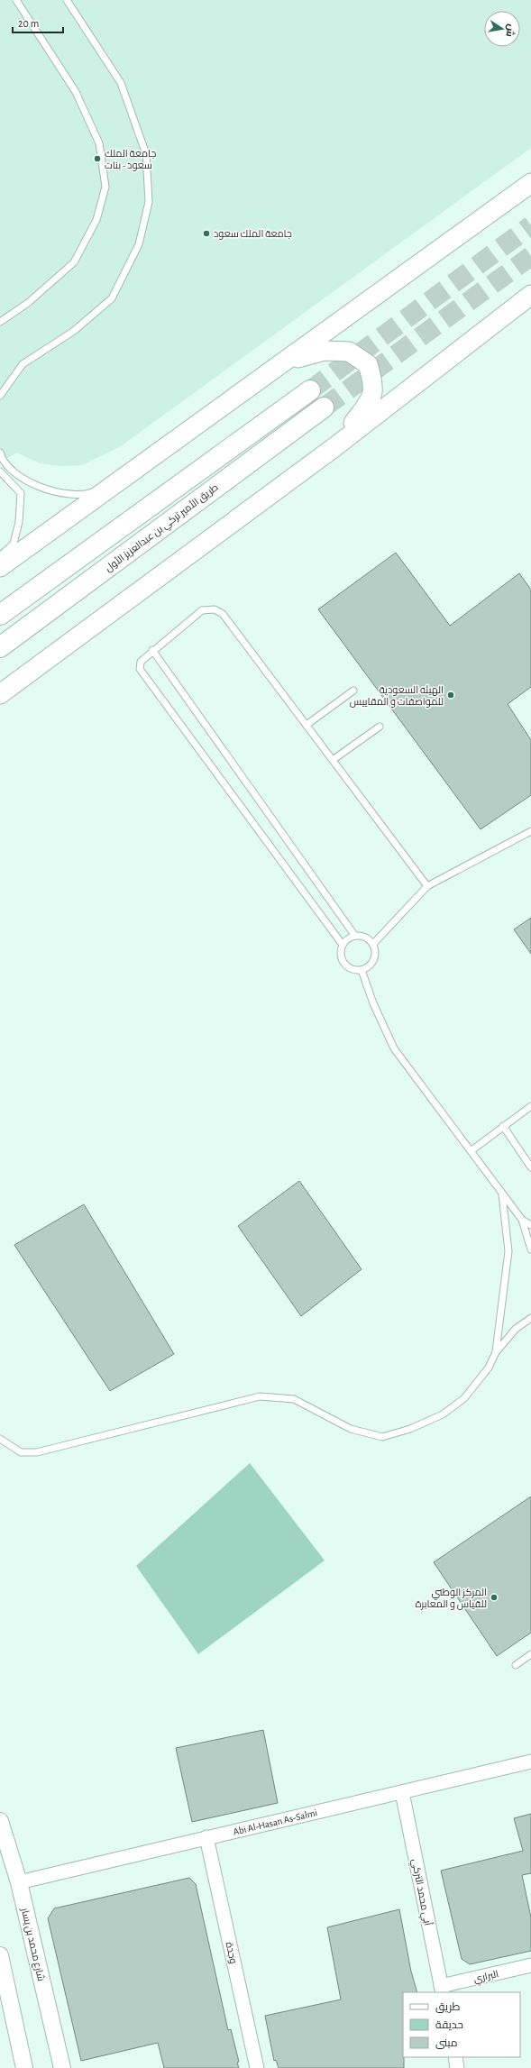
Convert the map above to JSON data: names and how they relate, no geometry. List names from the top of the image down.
{
  "streets": {
    "main road": ["طريق الأمير تركي بن عبدالعزيز الأول"],
    "street": [
      "Abi Al-Hasan As-Salmi",
      "أبي محمد التركي",
      "شارع محمد بن يسار",
      "وجدة",
      "البراري"
    ]
  },
  "crossings": [
    ["Abi Al-Hasan As-Salmi", "أبي محمد التركي"],
    ["Abi Al-Hasan As-Salmi", "شارع محمد بن يسار"],
    ["Abi Al-Hasan As-Salmi", "وجدة"],
    ["أبي محمد التركي", "البراري"]
  ],
  "places": [
    "جامعة الملك سعود - بنات",
    "جامعة الملك سعود",
    "الهيئه السعودية للمواصفات و المقاييس",
    "المركز الوطني للقياس و المعابرة"
  ],
  "legend": ["طريق", "حديقة", "مبنى"],
  "scale_bar": "20 m",
  "north": "right"
}
